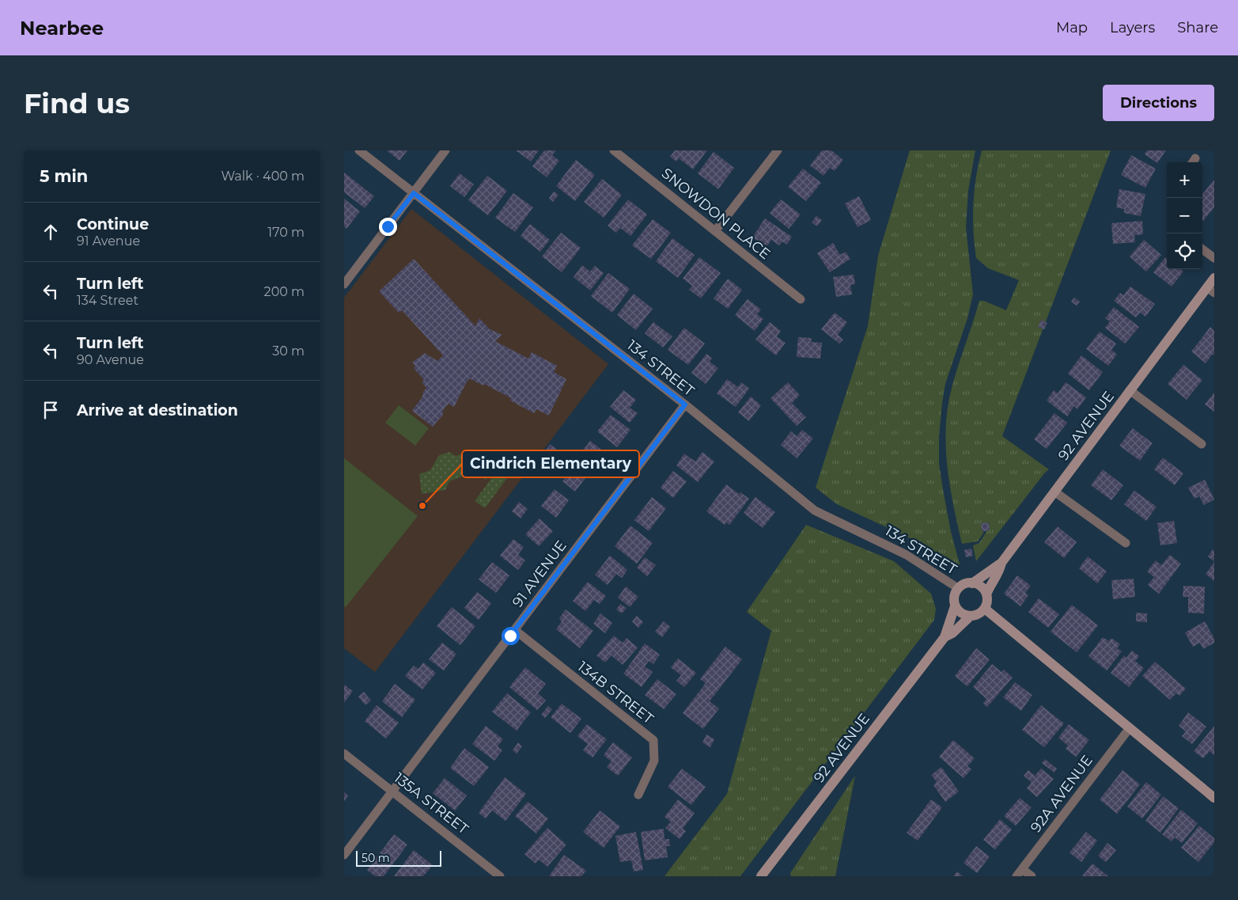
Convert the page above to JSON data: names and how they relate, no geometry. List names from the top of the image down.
{
  "streets": {
    "main road": ["92 AVENUE"],
    "street": [
      "SNOWDON PLACE",
      "134 STREET",
      "91 AVENUE",
      "134B STREET",
      "92A AVENUE",
      "135A STREET"
    ]
  },
  "crossings": [
    ["134 STREET", "92 AVENUE"],
    ["134 STREET", "91 AVENUE"],
    ["91 AVENUE", "134B STREET"],
    ["91 AVENUE", "135A STREET"]
  ],
  "places": ["Cindrich Elementary"],
  "scale_bar": "50 m",
  "page": {
    "header": "Nearbee",
    "nav": ["Map", "Layers", "Share"],
    "buttons": "Directions",
    "title": "Find us",
    "heading": ["5 min", "Walk · 400 m"],
    "map_buttons": ["+", "−"],
    "list": [
      ["Continue", "91 Avenue", "170 m"],
      ["Turn left", "134 Street", "200 m"],
      ["Turn left", "90 Avenue", "30 m"],
      "Arrive at destination"
    ],
    "scale": "50 m"
  }
}
